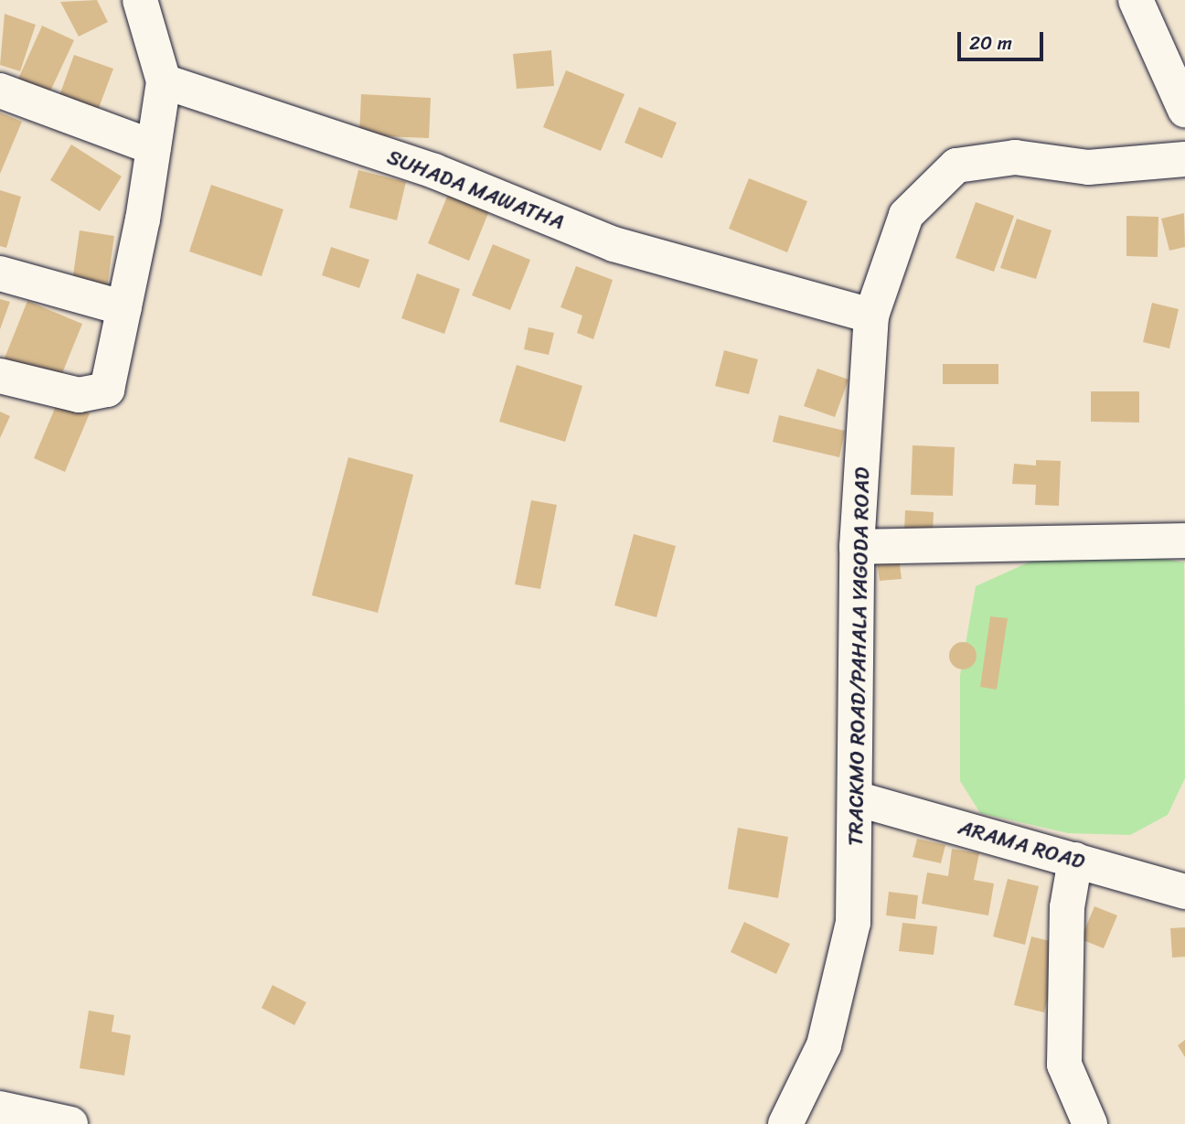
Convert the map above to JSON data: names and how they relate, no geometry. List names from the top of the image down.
{
  "streets": {
    "street": ["SUHADA MAWATHA", "TRACKMO ROAD/PAHALA YAGODA ROAD", "ARAMA ROAD"]
  },
  "crossings": [
    ["SUHADA MAWATHA", "TRACKMO ROAD/PAHALA YAGODA ROAD"],
    ["TRACKMO ROAD/PAHALA YAGODA ROAD", "ARAMA ROAD"]
  ],
  "scale_bar": "20 m"
}
